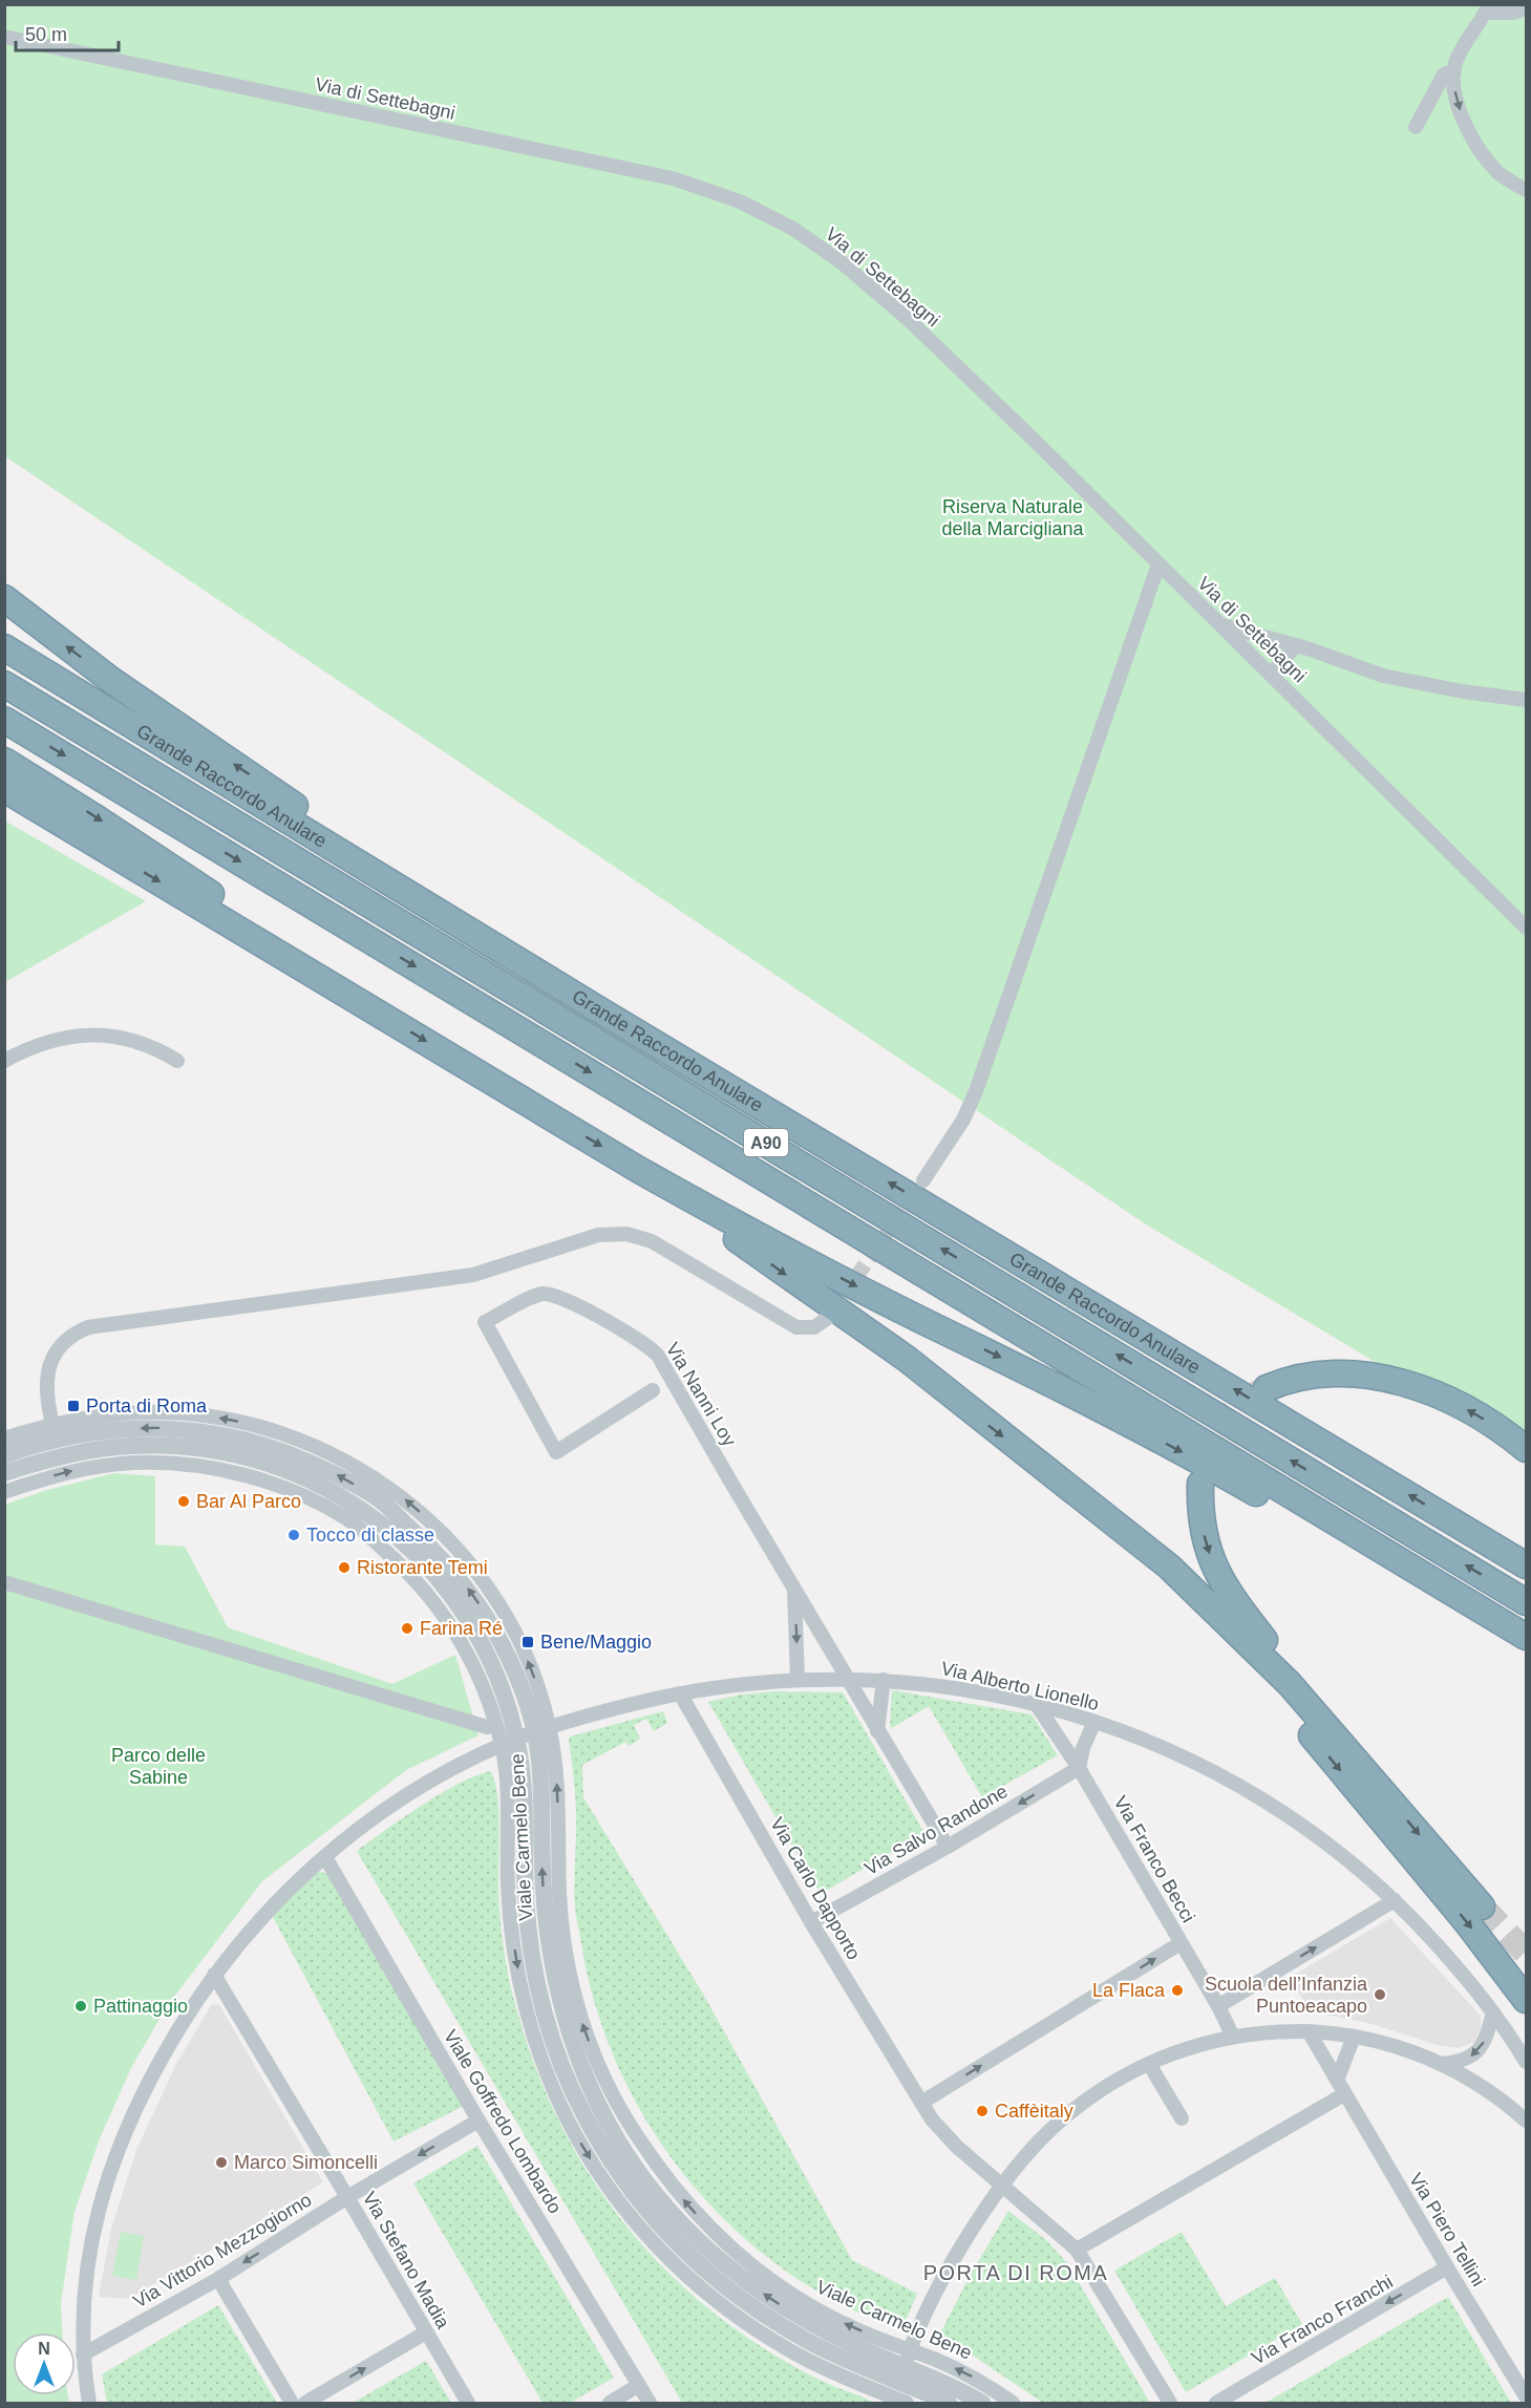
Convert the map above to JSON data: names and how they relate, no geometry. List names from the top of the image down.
{
  "streets": {
    "highway": ["Grande Raccordo Anulare", "A90"],
    "street": [
      "Via di Settebagni",
      "Via Nanni Loy",
      "Via Alberto Lionello",
      "Via Salvo Randone",
      "Viale Carmelo Bene",
      "Via Franco Becci",
      "Via Carlo Dapporto",
      "Viale Goffredo Lombardo",
      "Via Piero Tellini",
      "Via Vittorio Mezzogiorno",
      "Via Stefano Madia",
      "Via Franco Franchi"
    ]
  },
  "crossings": [
    ["Via Nanni Loy", "Via Alberto Lionello"],
    ["Via Nanni Loy", "Via Salvo Randone"],
    ["Via Alberto Lionello", "Viale Carmelo Bene"],
    ["Via Alberto Lionello", "Via Franco Becci"],
    ["Via Alberto Lionello", "Via Carlo Dapporto"],
    ["Via Alberto Lionello", "Viale Goffredo Lombardo"],
    ["Via Alberto Lionello", "Via Vittorio Mezzogiorno"],
    ["Via Alberto Lionello", "Via Stefano Madia"],
    ["Via Salvo Randone", "Via Franco Becci"],
    ["Via Salvo Randone", "Via Carlo Dapporto"],
    ["Viale Goffredo Lombardo", "Via Vittorio Mezzogiorno"],
    ["Via Piero Tellini", "Via Franco Franchi"],
    ["Via Vittorio Mezzogiorno", "Via Stefano Madia"]
  ],
  "one_way": ["Via Salvo Randone", "Via Vittorio Mezzogiorno", "Via Franco Franchi"],
  "districts": ["PORTA DI ROMA"],
  "parks": ["Riserva Naturale della Marcigliana", "Parco delle Sabine"],
  "places": {
    "transit": ["Porta di Roma", "Bene/Maggio"],
    "other": [
      "Bar Al Parco",
      "Tocco di classe",
      "Ristorante Temi",
      "Farina Ré",
      "La Flaca",
      "Scuola dell’Infanzia Puntoeacapo",
      "Pattinaggio",
      "Caffèitaly",
      "Marco Simoncelli"
    ]
  },
  "scale_bar": "50 m",
  "north": "top"
}
